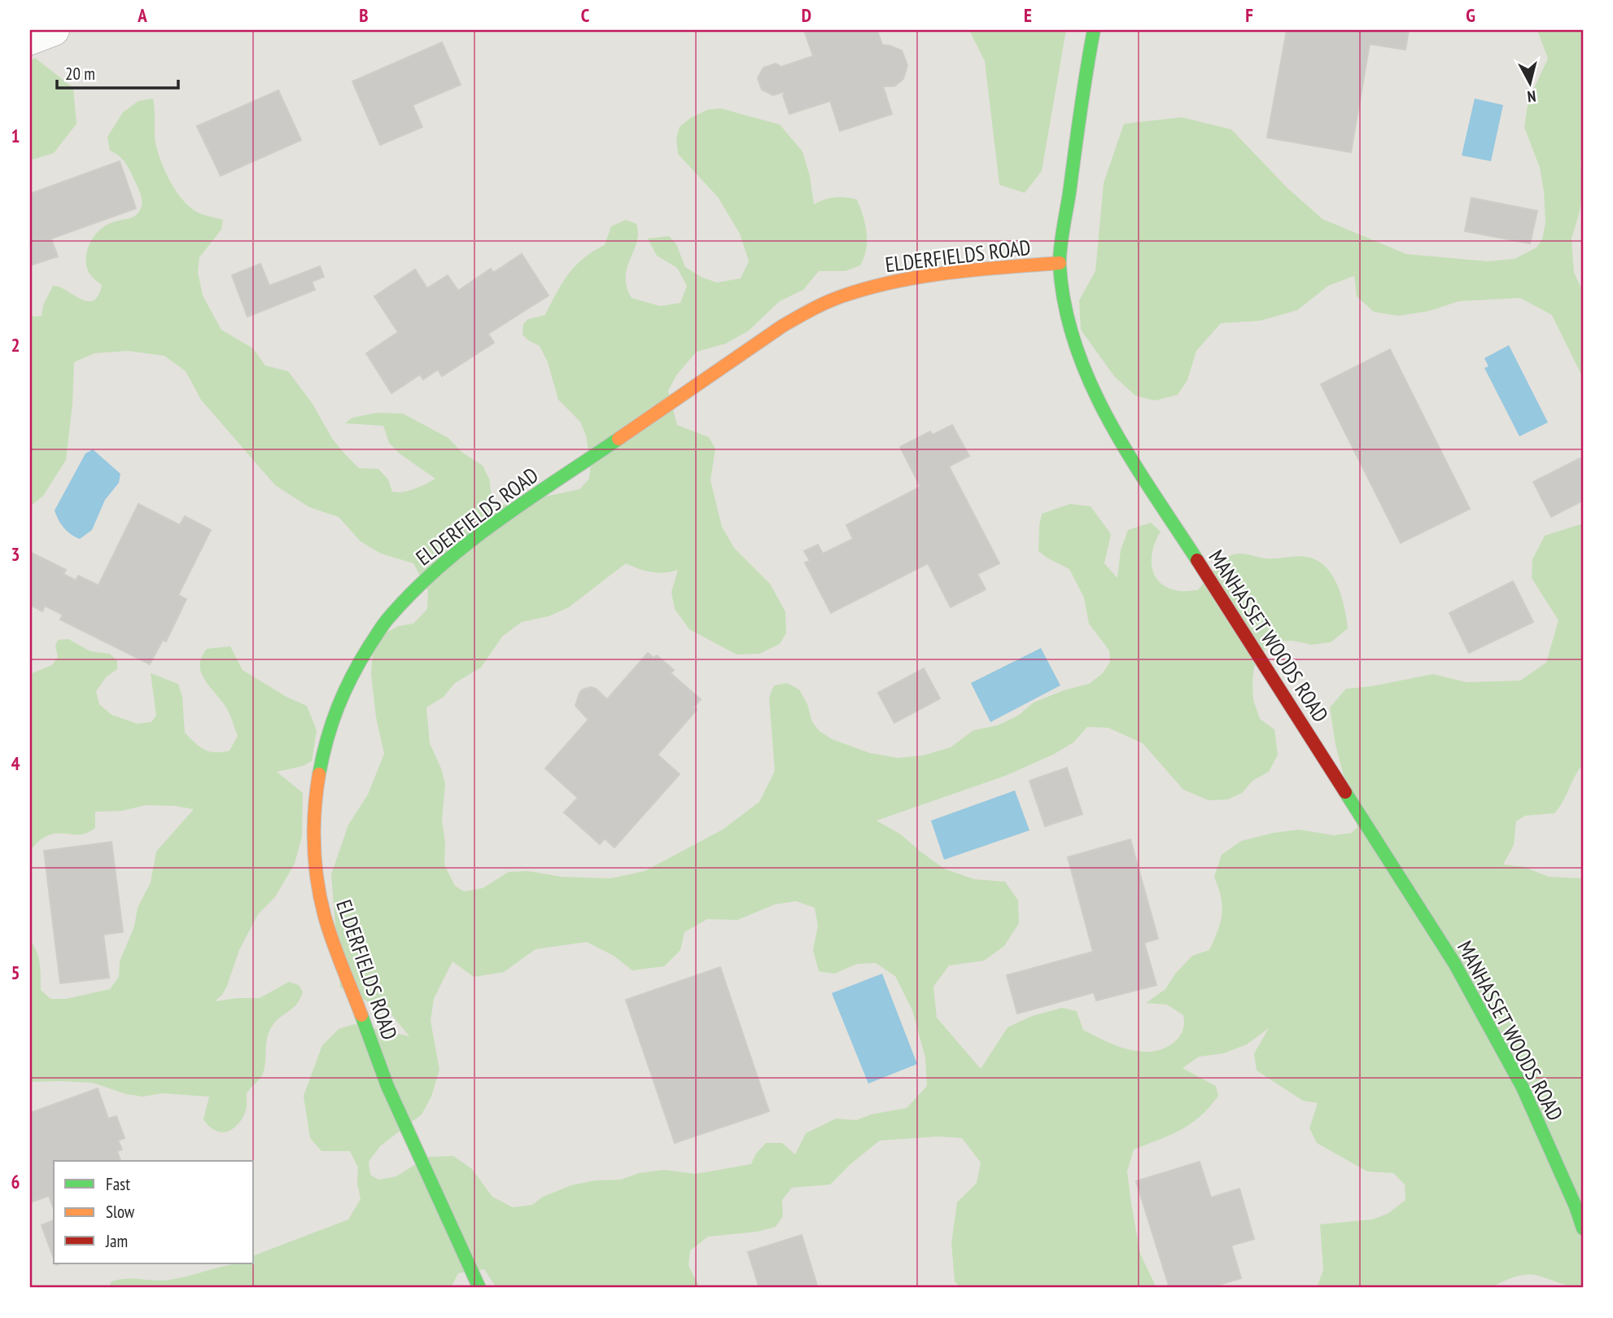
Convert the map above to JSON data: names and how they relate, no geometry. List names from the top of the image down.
{
  "streets": {
    "street": ["ELDERFIELDS ROAD", "MANHASSET WOODS ROAD"]
  },
  "crossings": [
    ["ELDERFIELDS ROAD", "MANHASSET WOODS ROAD"]
  ],
  "legend": ["Fast", "Slow", "Jam"],
  "scale_bar": "20 m",
  "north": "bottom",
  "grid": {
    "columns": [
      "A",
      "B",
      "C",
      "D",
      "E",
      "F",
      "G"
    ],
    "rows": [
      "1",
      "2",
      "3",
      "4",
      "5",
      "6"
    ]
  }
}
